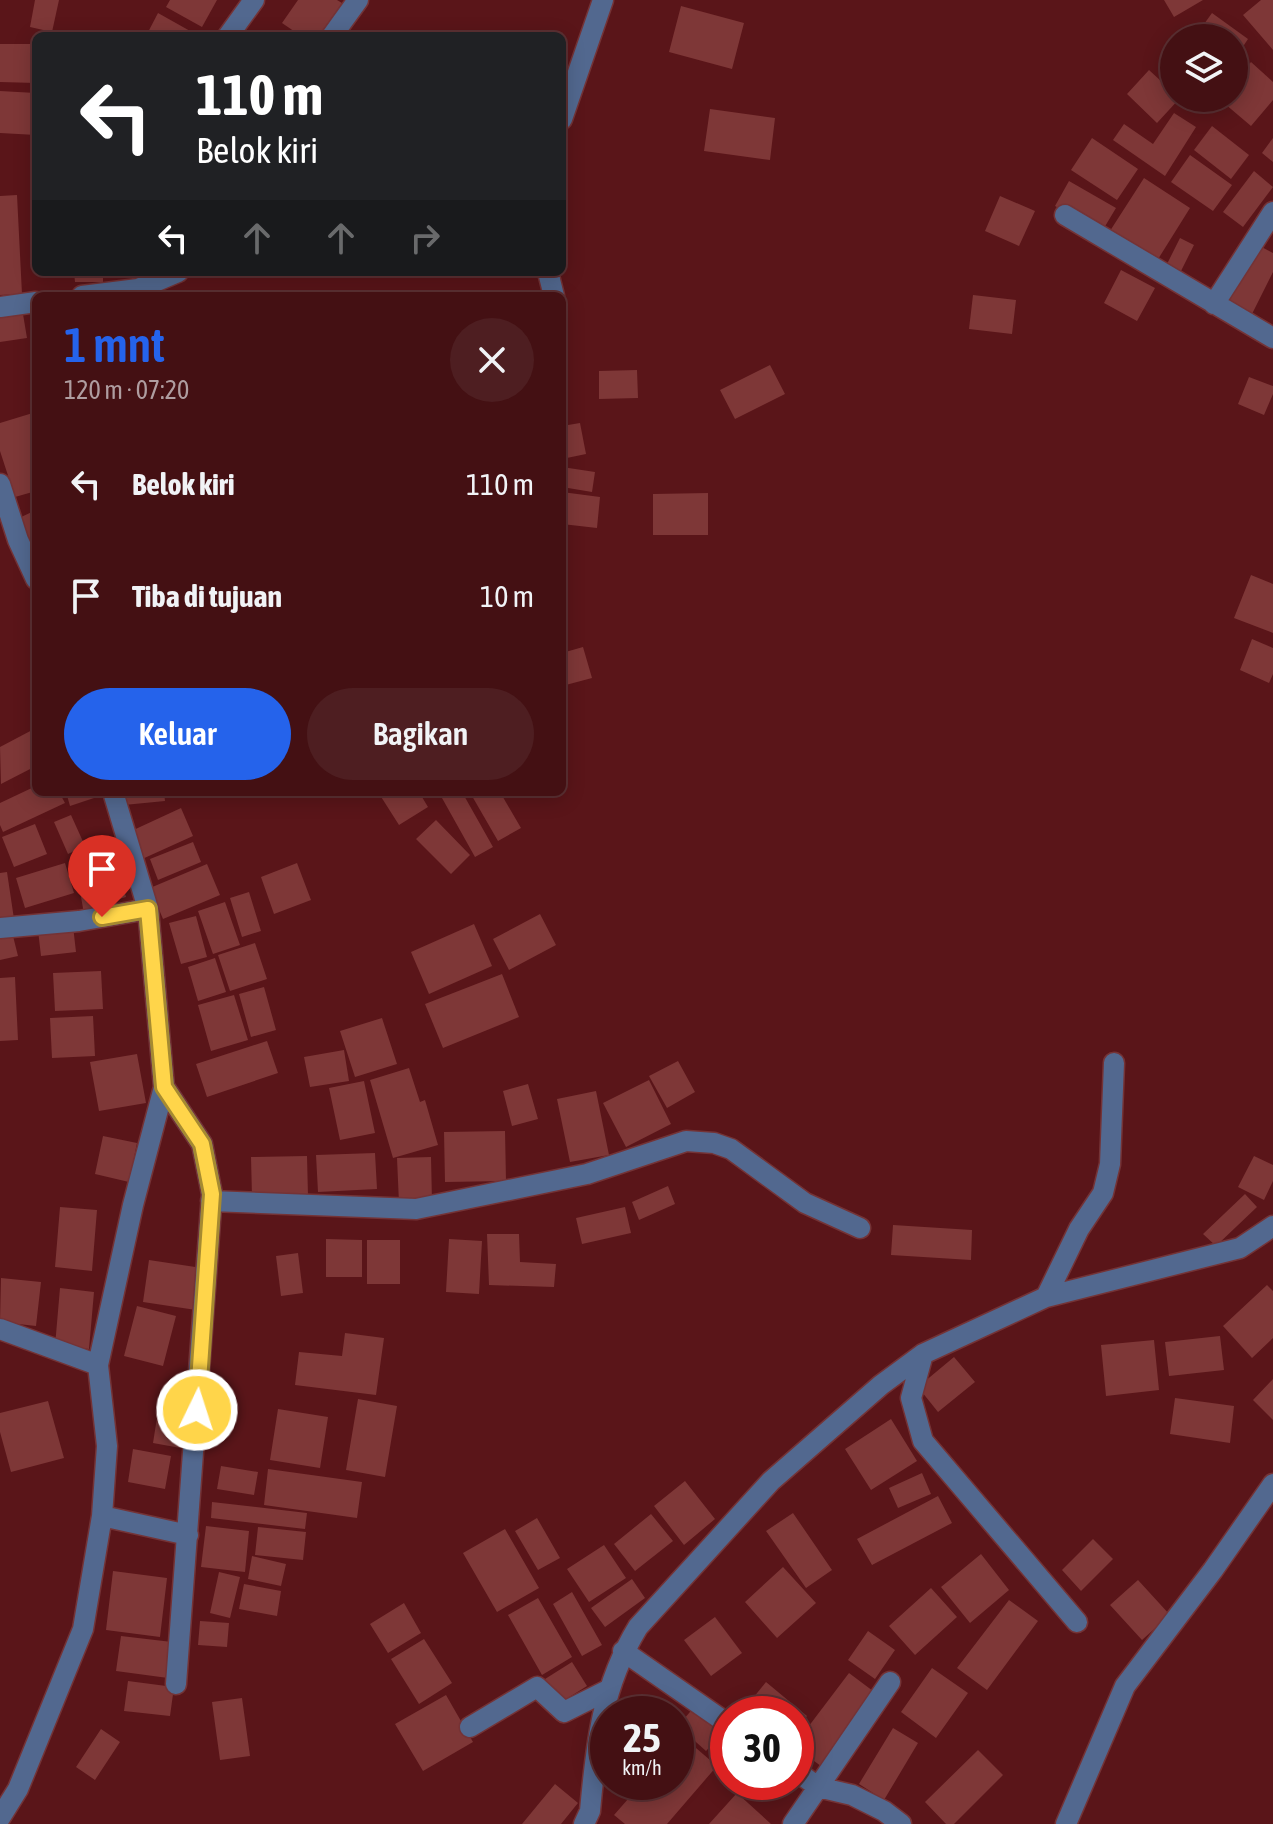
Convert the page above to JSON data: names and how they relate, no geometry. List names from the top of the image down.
{
  "page": {
    "turn": ["110 m", "Belok kiri"],
    "heading": ["1 mnt", "120 m · 07:20"],
    "list": [
      {
        "name": "Belok kiri",
        "value": "110 m"
      },
      {
        "name": "Tiba di tujuan",
        "value": "10 m"
      }
    ],
    "buttons": ["Keluar", "Bagikan"],
    "speed": "25 km/h",
    "limit": "30"
  }
}
